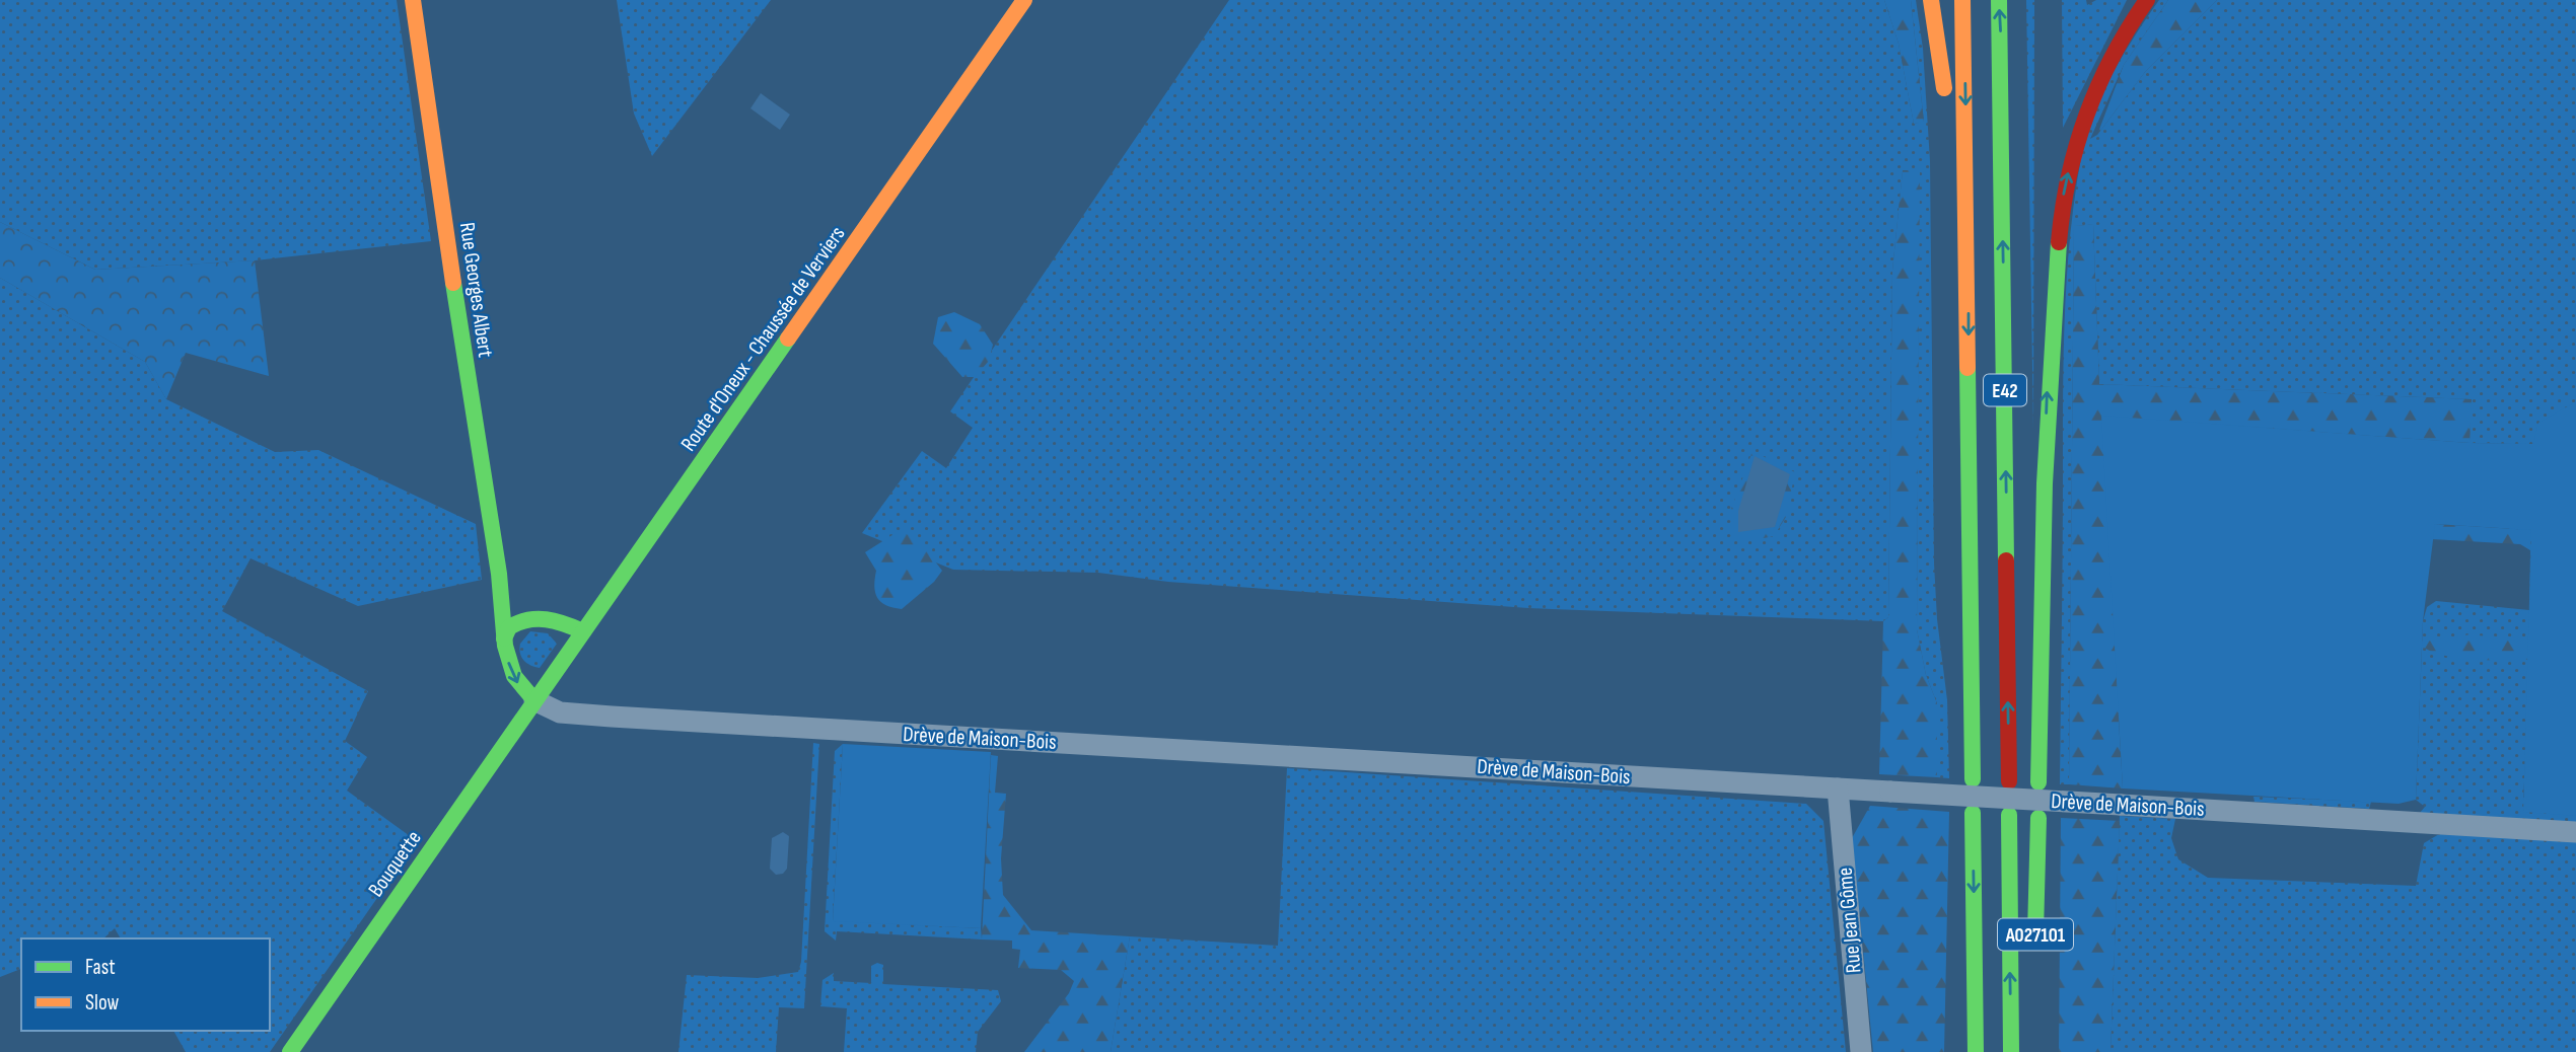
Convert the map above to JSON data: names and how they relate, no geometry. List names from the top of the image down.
{
  "streets": {
    "main road": [
      "Rue Georges Albert",
      "Route d'Oneux - Chaussée de Verviers",
      "E42",
      "Bouquette",
      "A027101"
    ],
    "street": ["Drève de Maison-Bois", "Rue Jean Gôme"]
  },
  "crossings": [
    ["Rue Georges Albert", "Route d'Oneux - Chaussée de Verviers"],
    ["Rue Georges Albert", "Drève de Maison-Bois"],
    ["Rue Georges Albert", "Bouquette"],
    ["Route d'Oneux - Chaussée de Verviers", "Drève de Maison-Bois"],
    ["Route d'Oneux - Chaussée de Verviers", "Bouquette"],
    ["Drève de Maison-Bois", "Bouquette"],
    ["Drève de Maison-Bois", "Rue Jean Gôme"]
  ],
  "legend": ["Fast", "Slow"]
}
